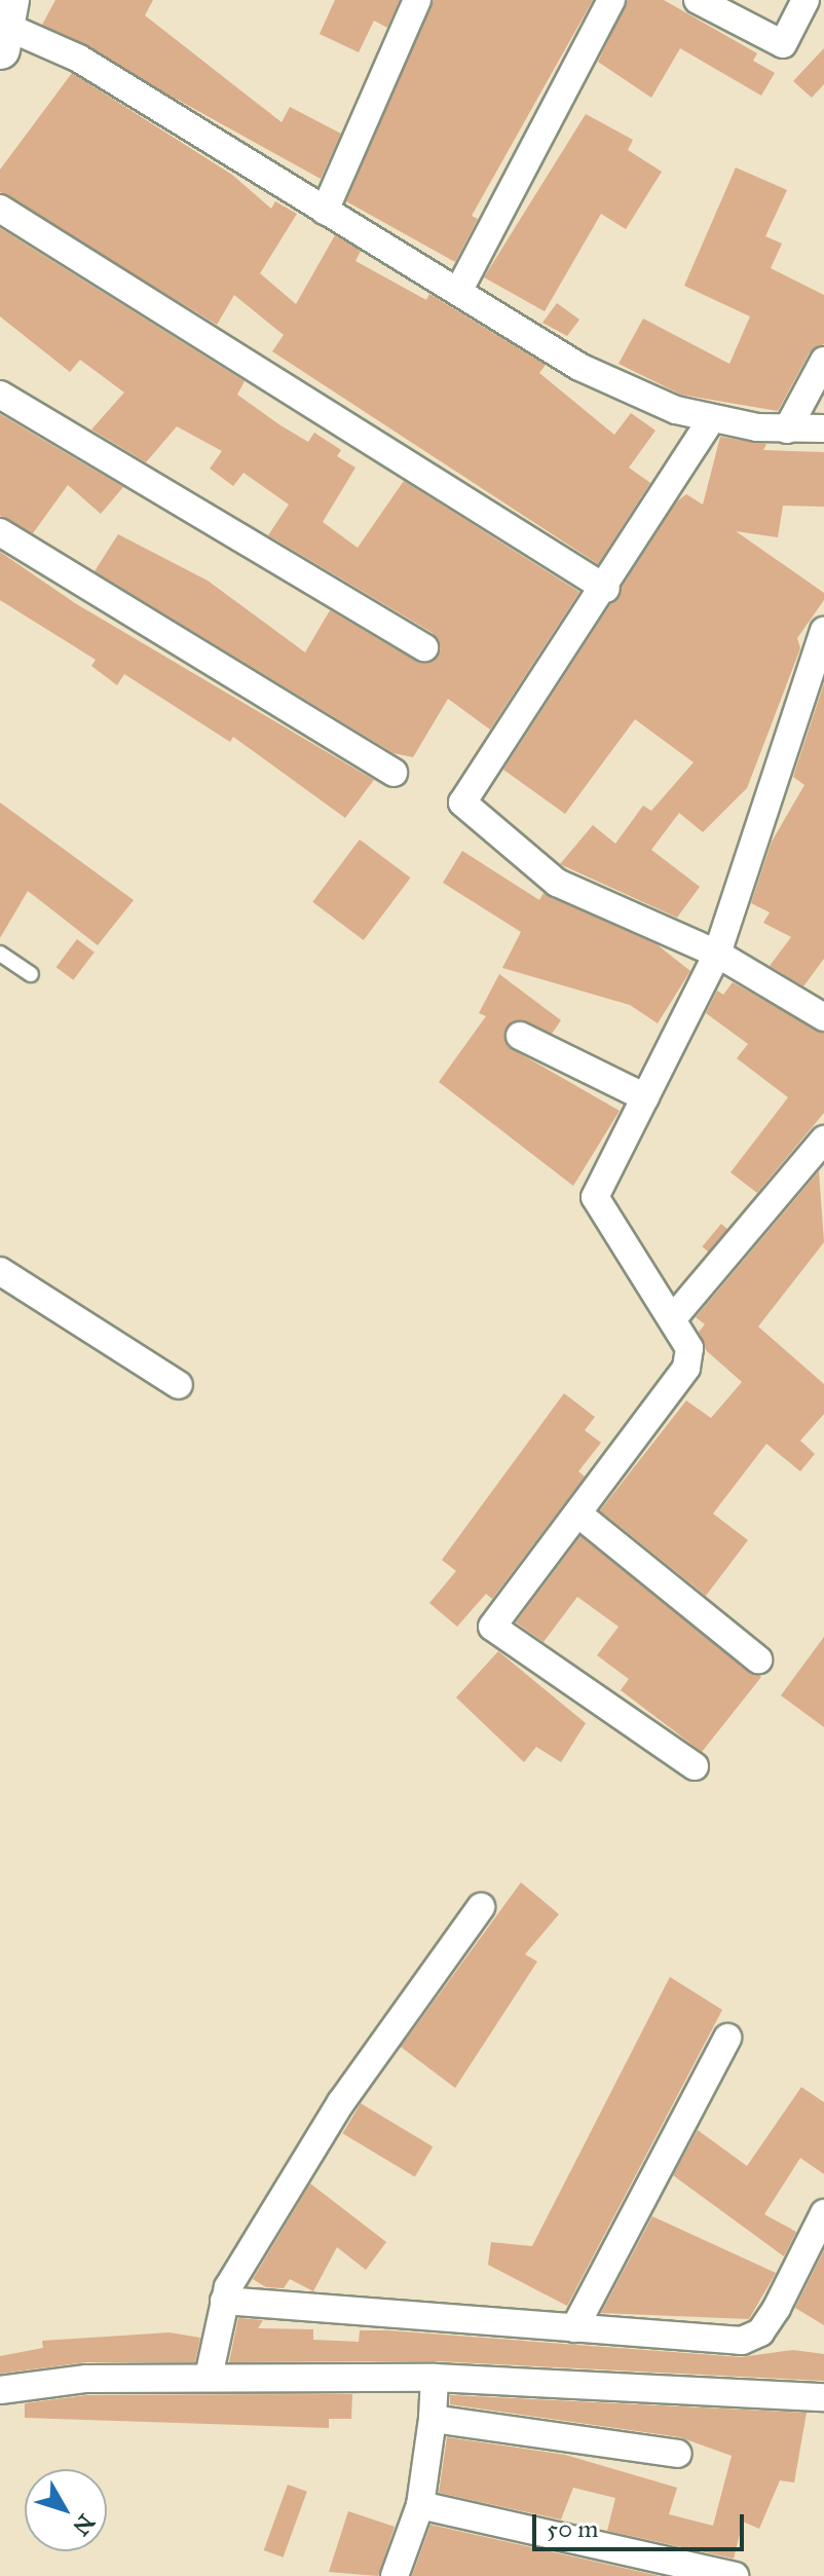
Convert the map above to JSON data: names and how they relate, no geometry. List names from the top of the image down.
{
  "scale_bar": "50 m",
  "north": "bottom right"
}
